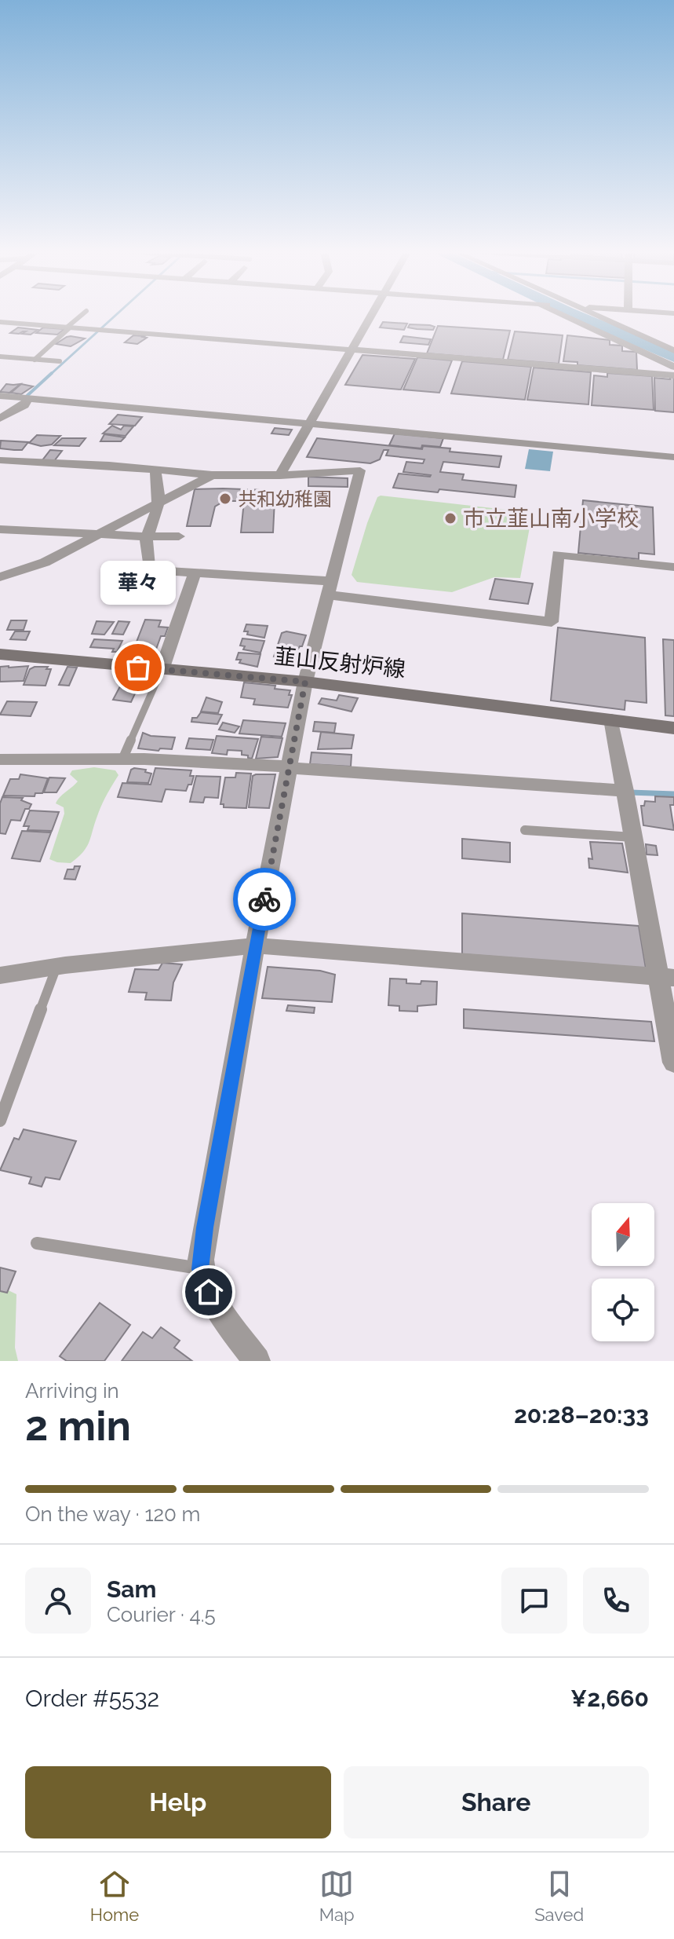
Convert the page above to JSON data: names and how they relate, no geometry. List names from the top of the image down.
{
  "streets": {
    "main road": ["韮山反射炉線"]
  },
  "places": ["共和幼稚園", "市立韮山南小学校", "華々"],
  "north": "top",
  "page": {
    "bubble": "華々",
    "heading": ["2 min", "Arriving in", "20:28–20:33"],
    "panel": [
      "Sam",
      "Courier · 4.5",
      "Order #5532",
      "¥2,660"
    ],
    "bar": "On the way · 120 m",
    "buttons": ["Help", "Share"],
    "tabs": ["Home", "Map", "Saved"]
  }
}
